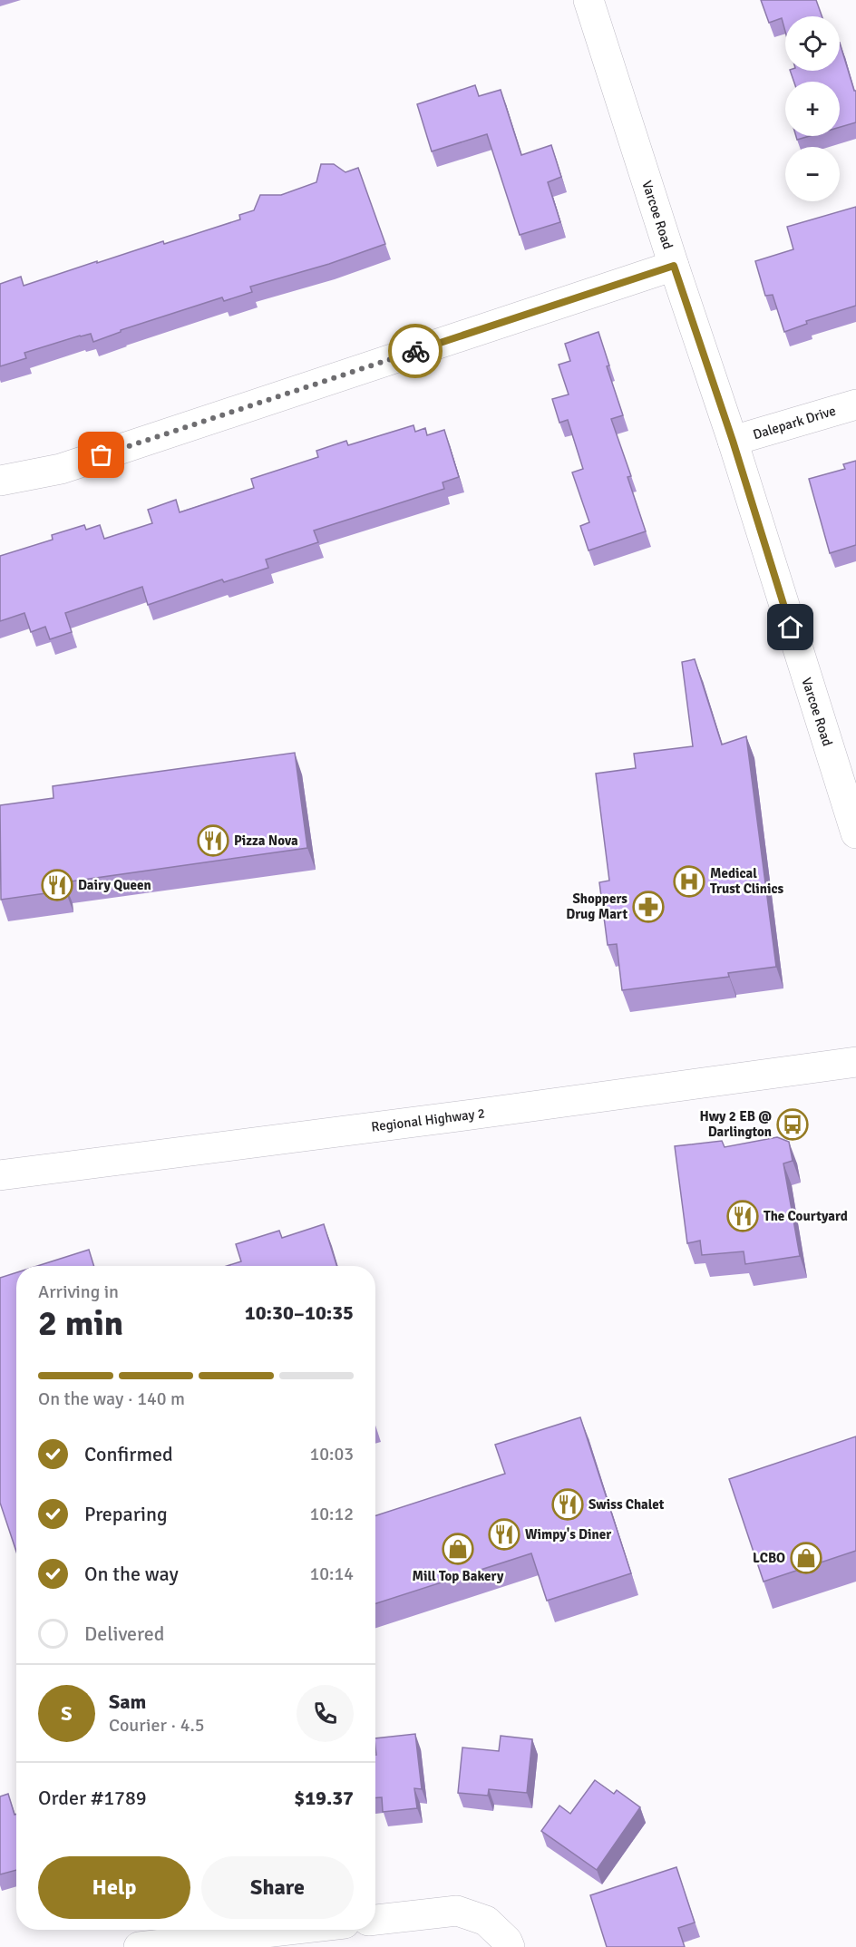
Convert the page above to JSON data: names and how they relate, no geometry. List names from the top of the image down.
{
  "streets": {
    "street": ["Varcoe Road", "Dalepark Drive", "Regional Highway 2"]
  },
  "crossings": [
    ["Varcoe Road", "Dalepark Drive"]
  ],
  "places": {
    "restaurant": [
      "Pizza Nova",
      "Dairy Queen",
      "The Courtyard",
      "Swiss Chalet",
      "Wimpy's Diner"
    ],
    "hospital": ["Medical Trust Clinics"],
    "pharmacy": ["Shoppers Drug Mart"],
    "bus stop": ["Hwy 2 EB @ Darlington"],
    "shop": ["Mill Top Bakery", "LCBO"]
  },
  "page": {
    "map_buttons": ["+", "−"],
    "heading": ["2 min", "Arriving in", "10:30–10:35"],
    "panel": [
      "Sam",
      "Courier · 4.5",
      "Order #1789",
      "$19.37"
    ],
    "bar": "On the way · 140 m",
    "list": [
      ["Confirmed", "10:03"],
      ["Preparing", "10:12"],
      ["On the way", "10:14"],
      "Delivered"
    ],
    "round": "S",
    "buttons": ["Help", "Share"]
  }
}
